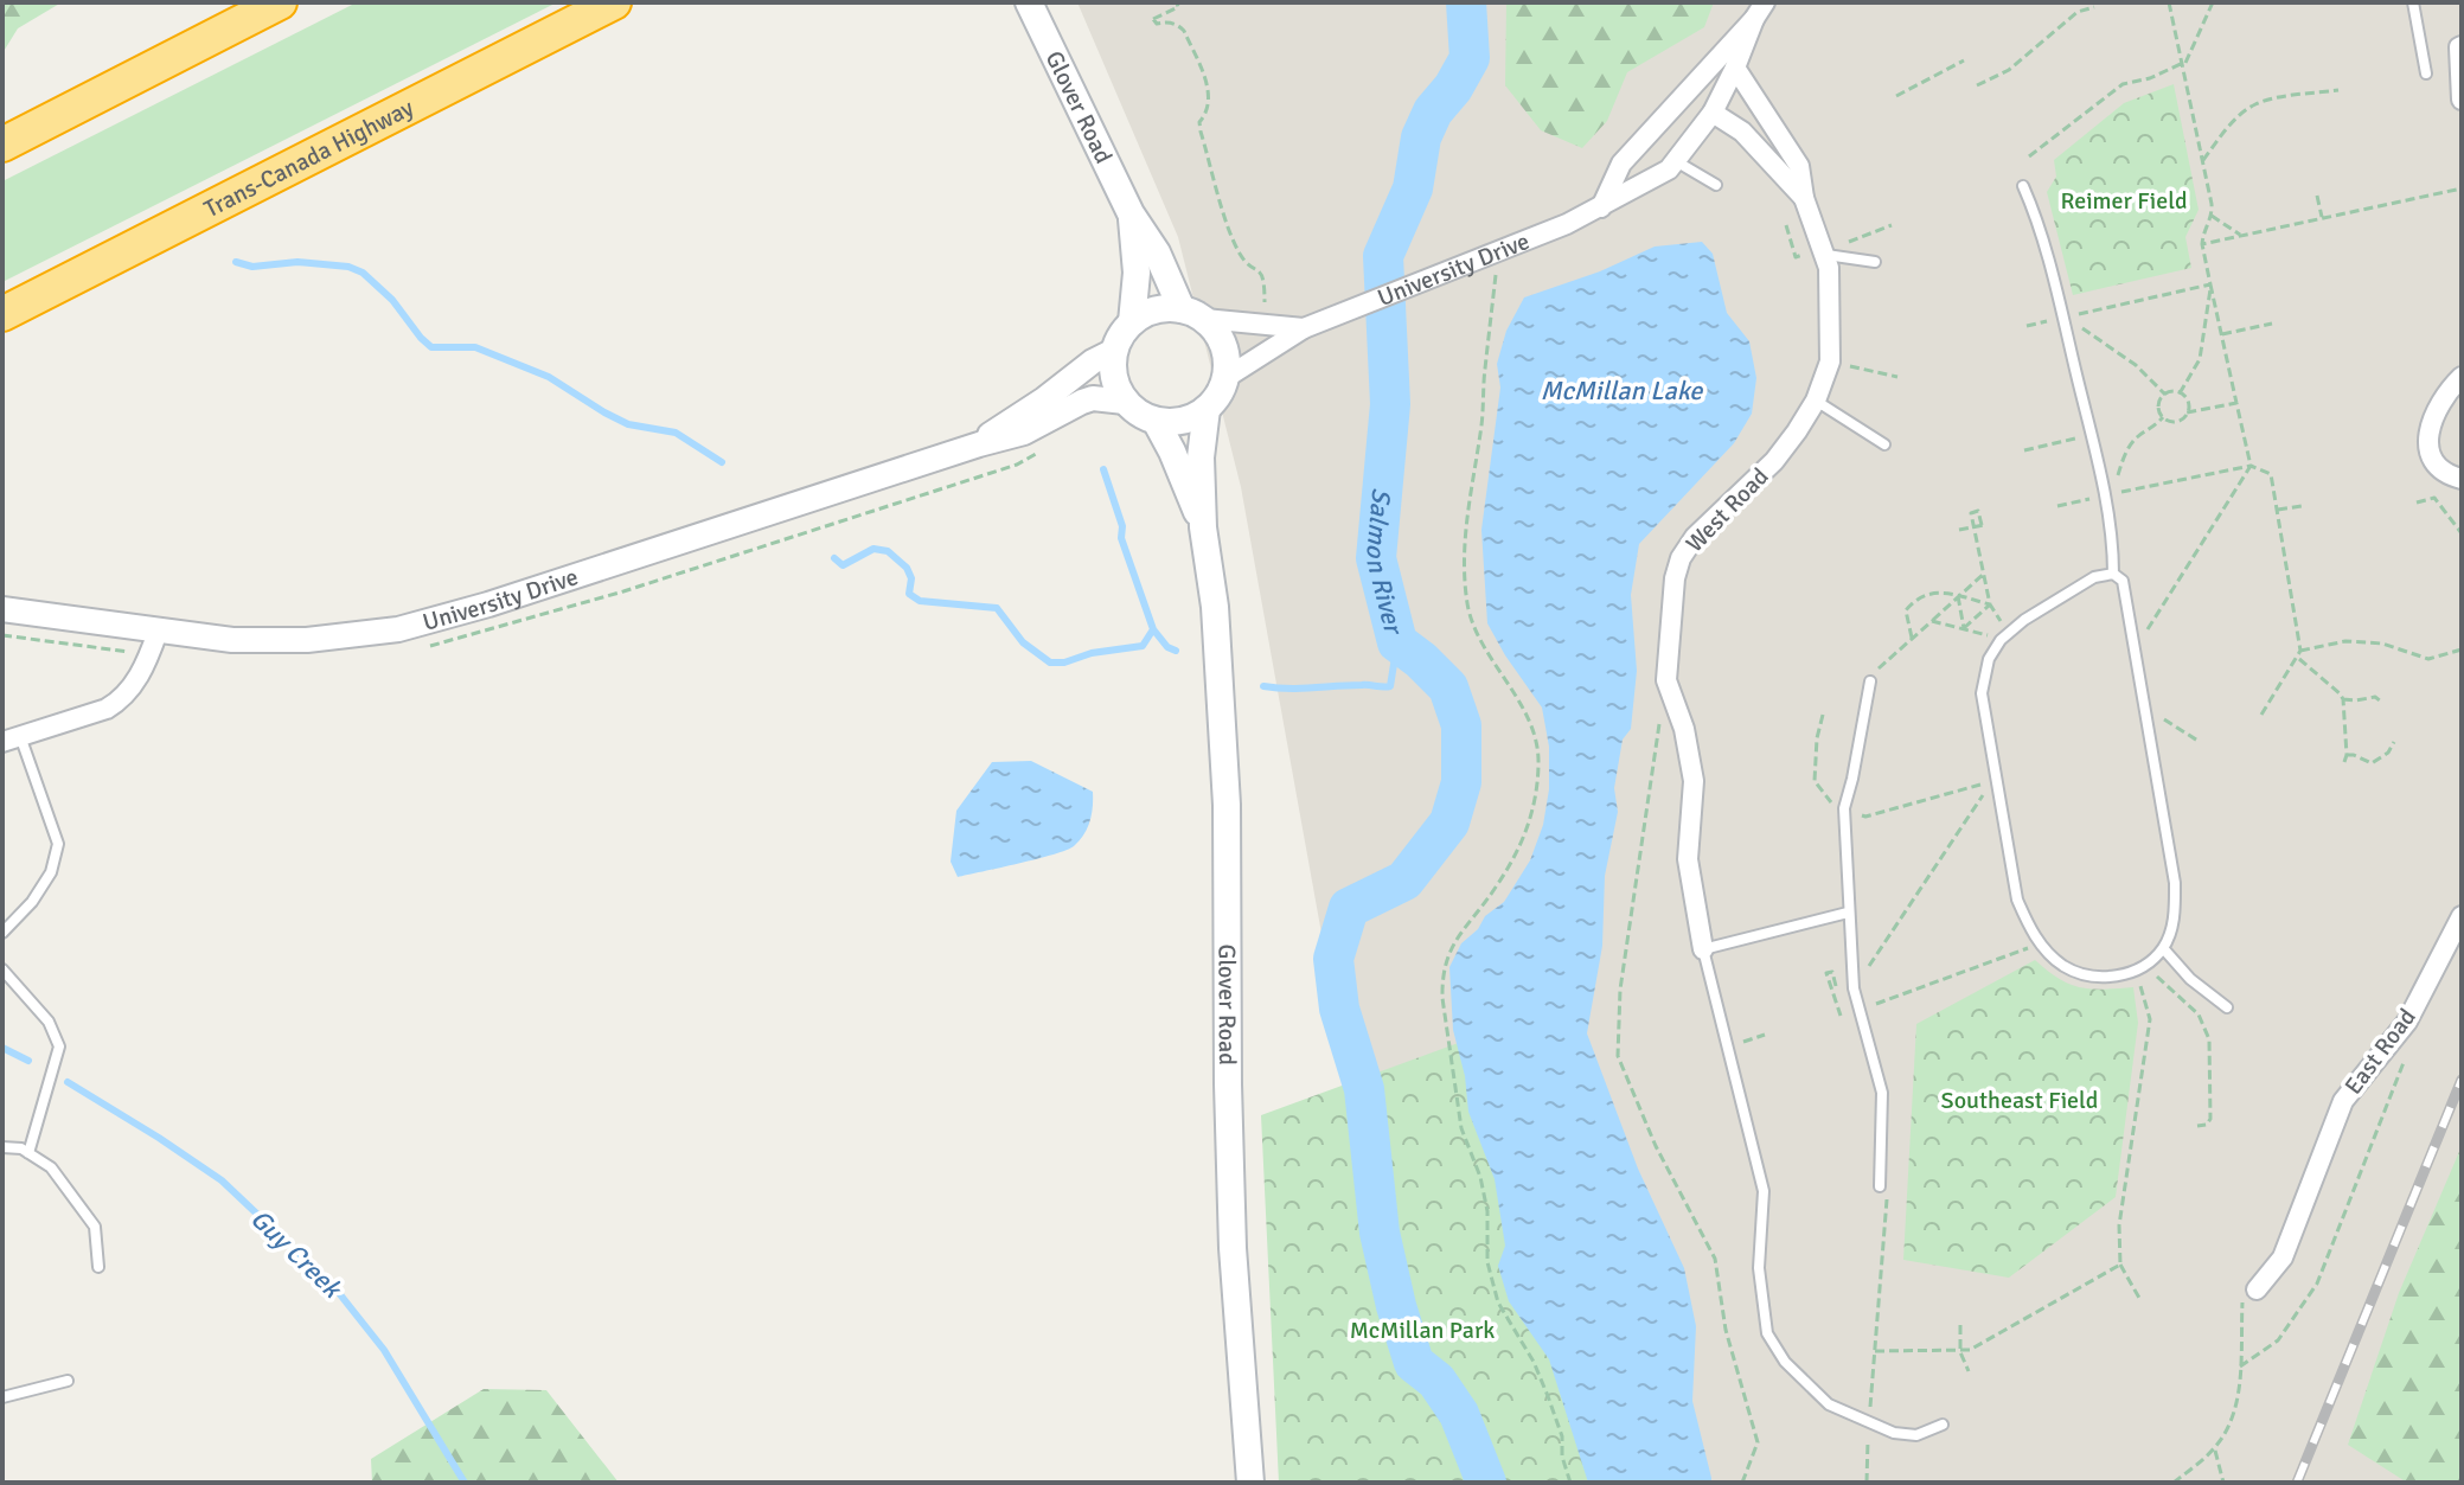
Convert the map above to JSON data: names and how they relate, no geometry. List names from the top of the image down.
{
  "streets": {
    "highway": ["Trans-Canada Highway"],
    "main road": ["Glover Road"],
    "street": ["University Drive", "West Road", "East Road"]
  },
  "crossings": [
    ["Glover Road", "University Drive"],
    ["University Drive", "West Road"]
  ],
  "water": ["McMillan Lake", "Salmon River", "Guy Creek"],
  "parks": ["Reimer Field", "Southeast Field", "McMillan Park"]
}
